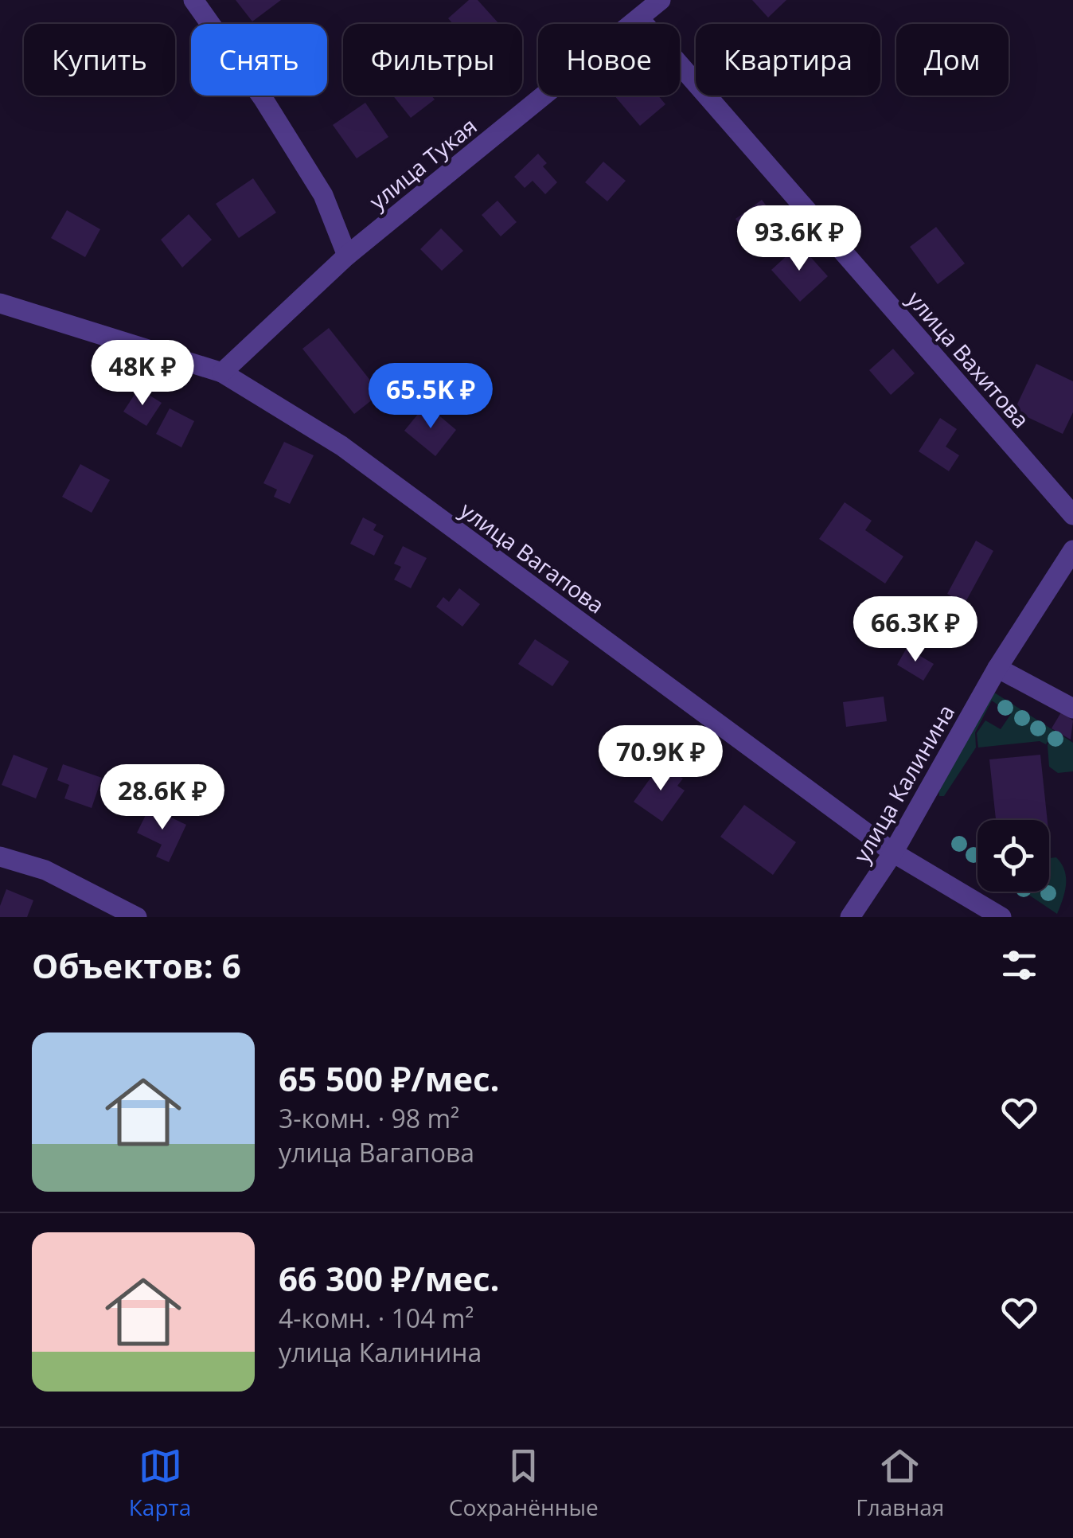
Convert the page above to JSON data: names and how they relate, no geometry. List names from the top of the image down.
{
  "streets": {
    "street": [
      "улица Тукая",
      "улица Вахитова",
      "улица Вагапова",
      "улица Калинина"
    ]
  },
  "crossings": [
    ["улица Тукая", "улица Вахитова"],
    ["улица Тукая", "улица Вагапова"],
    ["улица Вагапова", "улица Калинина"]
  ],
  "page": {
    "chip": [
      "Купить",
      "Снять",
      "Фильтры",
      "Новое",
      "Квартира",
      "Дом"
    ],
    "price": [
      "93.6K ₽",
      "48K ₽",
      "65.5K ₽",
      "66.3K ₽",
      "70.9K ₽",
      "28.6K ₽"
    ],
    "heading": "Объектов: 6",
    "list": [
      {
        "name": "65 500 ₽/мес.",
        "note": "3-комн. · 98 m² · улица Вагапова"
      },
      {
        "name": "66 300 ₽/мес.",
        "note": "4-комн. · 104 m² · улица Калинина"
      }
    ],
    "tabs": ["Карта", "Сохранённые", "Главная"]
  }
}
